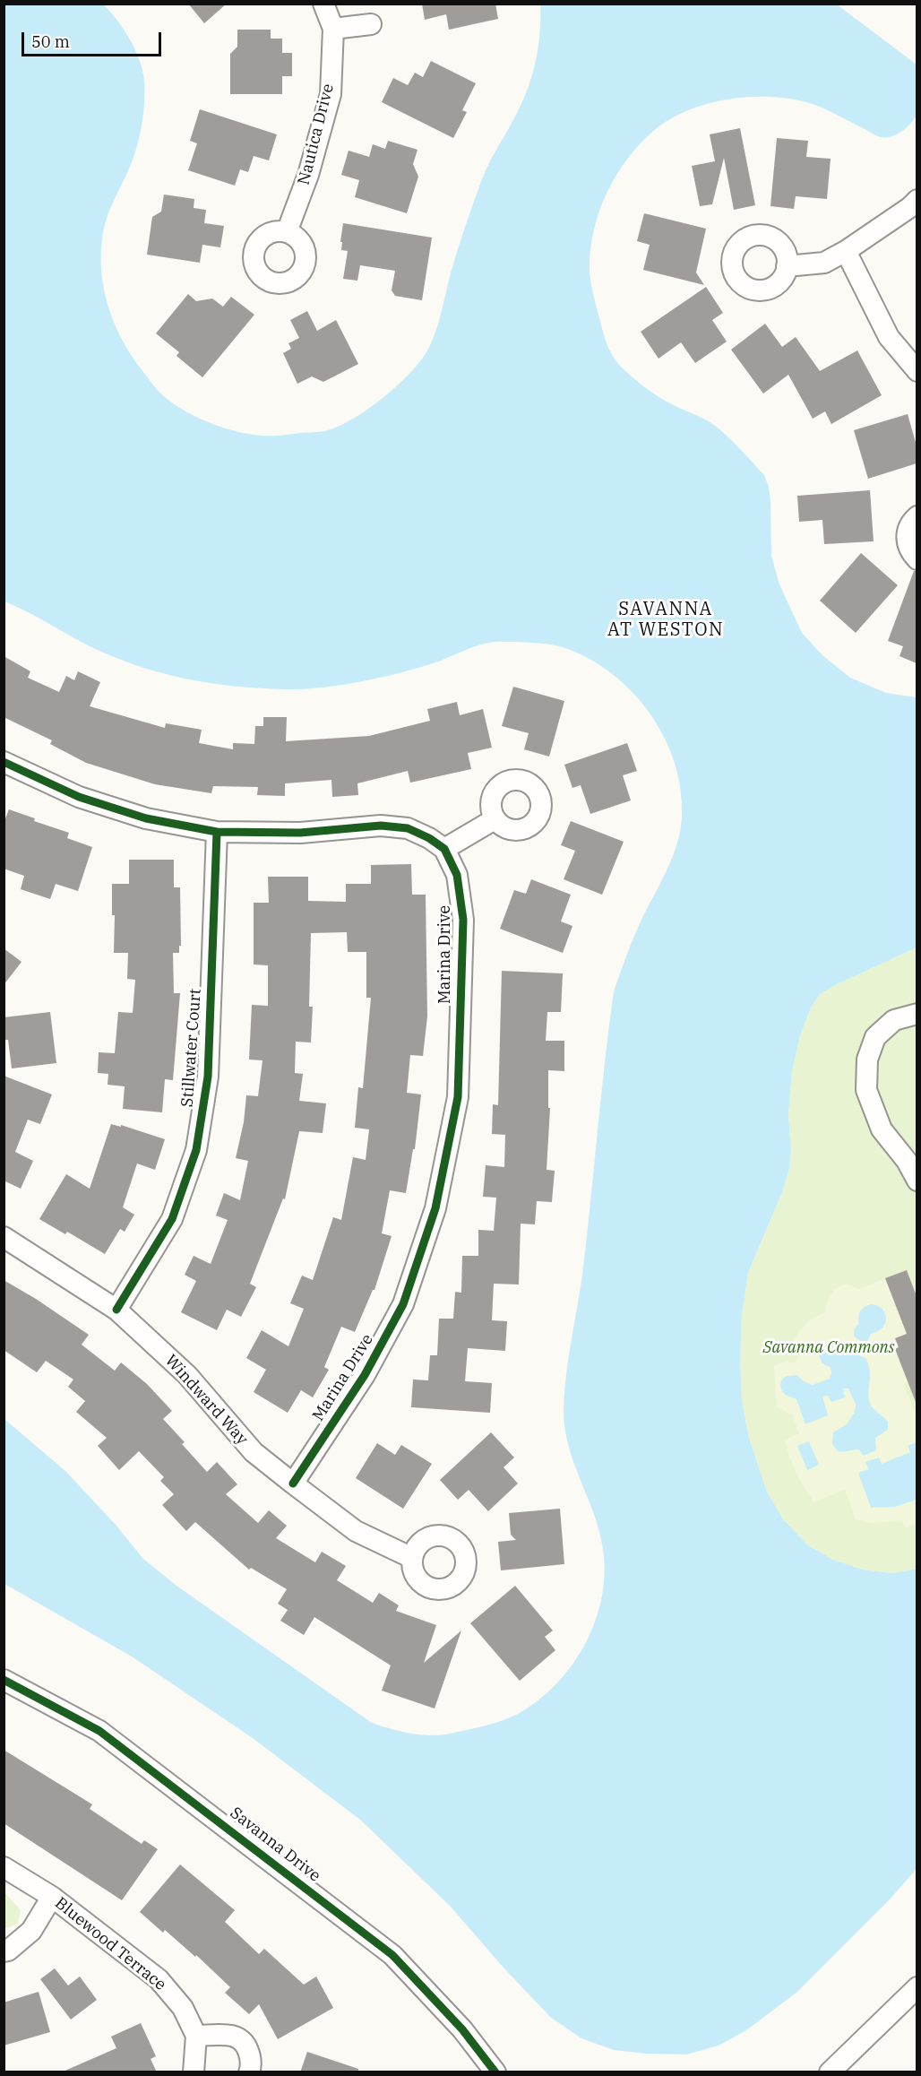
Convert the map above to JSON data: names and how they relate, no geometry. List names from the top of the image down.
{
  "streets": {
    "street": [
      "Nautica Drive",
      "Marina Drive",
      "Stillwater Court",
      "Windward Way",
      "Savanna Drive",
      "Bluewood Terrace"
    ]
  },
  "crossings": [
    ["Marina Drive", "Windward Way"],
    ["Stillwater Court", "Windward Way"]
  ],
  "districts": ["SAVANNA AT WESTON"],
  "parks": ["Savanna Commons"],
  "scale_bar": "50 m"
}
